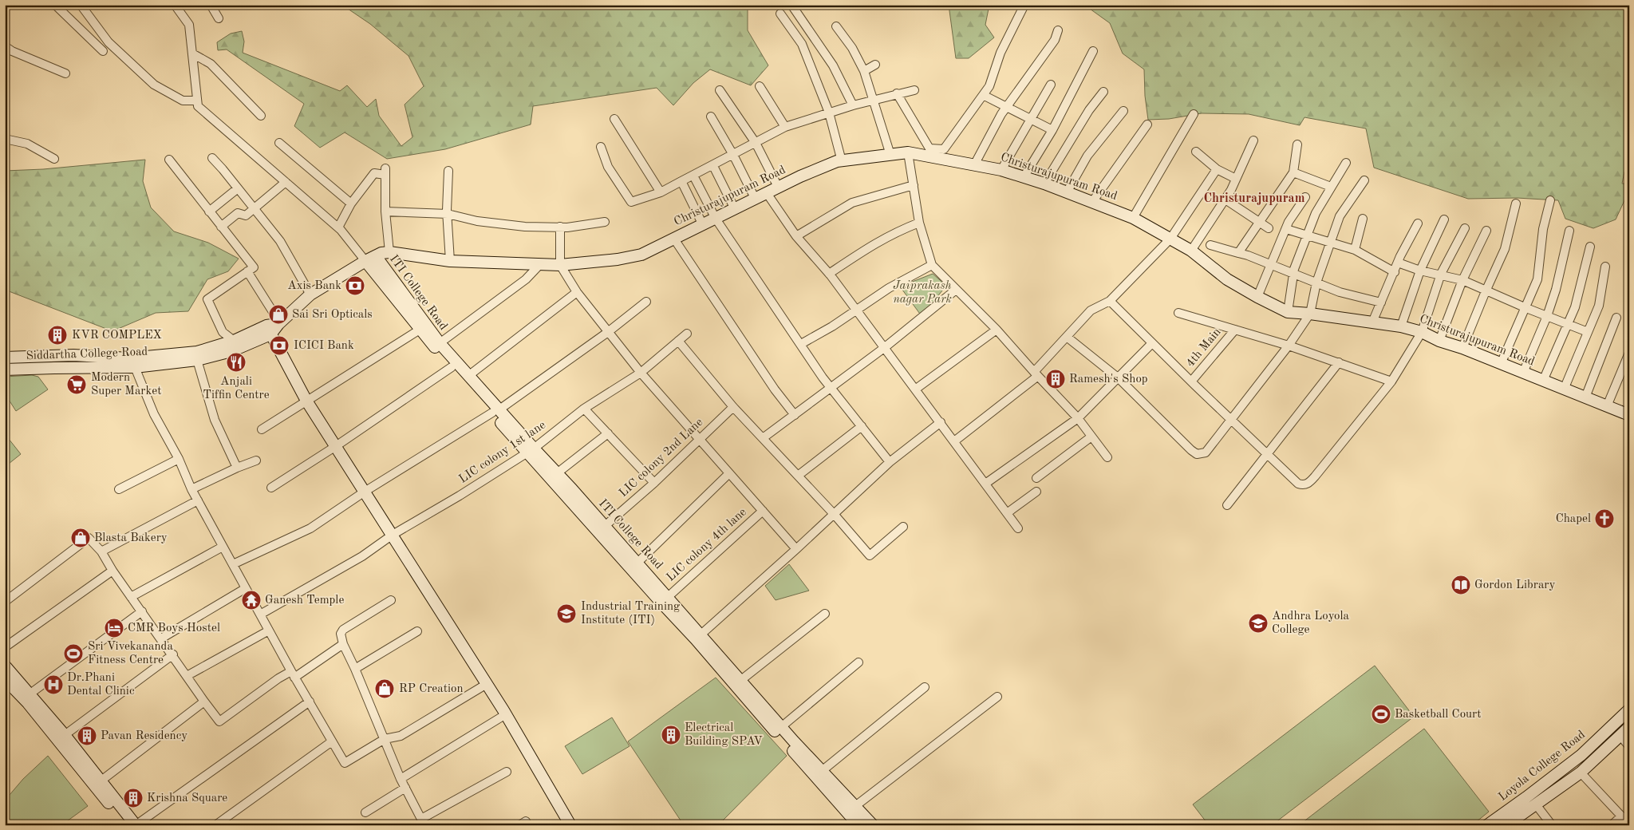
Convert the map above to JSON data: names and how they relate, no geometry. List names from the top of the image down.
{
  "streets": {
    "street": [
      "Christurajupuram Road",
      "ITI College Road",
      "4th Main",
      "Siddartha College Road",
      "LIC colony 1st lane",
      "LIC colony 2nd Lane",
      "LIC colony 4th lane",
      "Loyola College Road"
    ]
  },
  "crossings": [
    ["Christurajupuram Road", "ITI College Road"],
    ["ITI College Road", "LIC colony 1st lane"],
    ["ITI College Road", "LIC colony 2nd Lane"],
    ["ITI College Road", "LIC colony 4th lane"]
  ],
  "districts": ["Christurajupuram"],
  "parks": ["Jaiprakash nagar Park"],
  "places": {
    "bank": ["Axis Bank", "ICICI Bank"],
    "shop": ["Sai Sri Opticals", "Blasta Bakery", "RP Creation"],
    "building": [
      "KVR COMPLEX",
      "Ramesh's Shop",
      "Electrical Building SPAV",
      "Pavan Residency",
      "Krishna Square"
    ],
    "restaurant": ["Anjali Tiffin Centre"],
    "supermarket": ["Modern Super Market"],
    "church": ["Chapel"],
    "library": ["Gordon Library"],
    "temple": ["Ganesh Temple"],
    "school or university": ["Industrial Training Institute (ITI)", "Andhra Loyola College"],
    "hotel": ["CMR Boys Hostel"],
    "sports": ["Sri Vivekananda Fitness Centre", "Basketball Court"],
    "hospital": ["Dr.Phani Dental Clinic"]
  }
}
